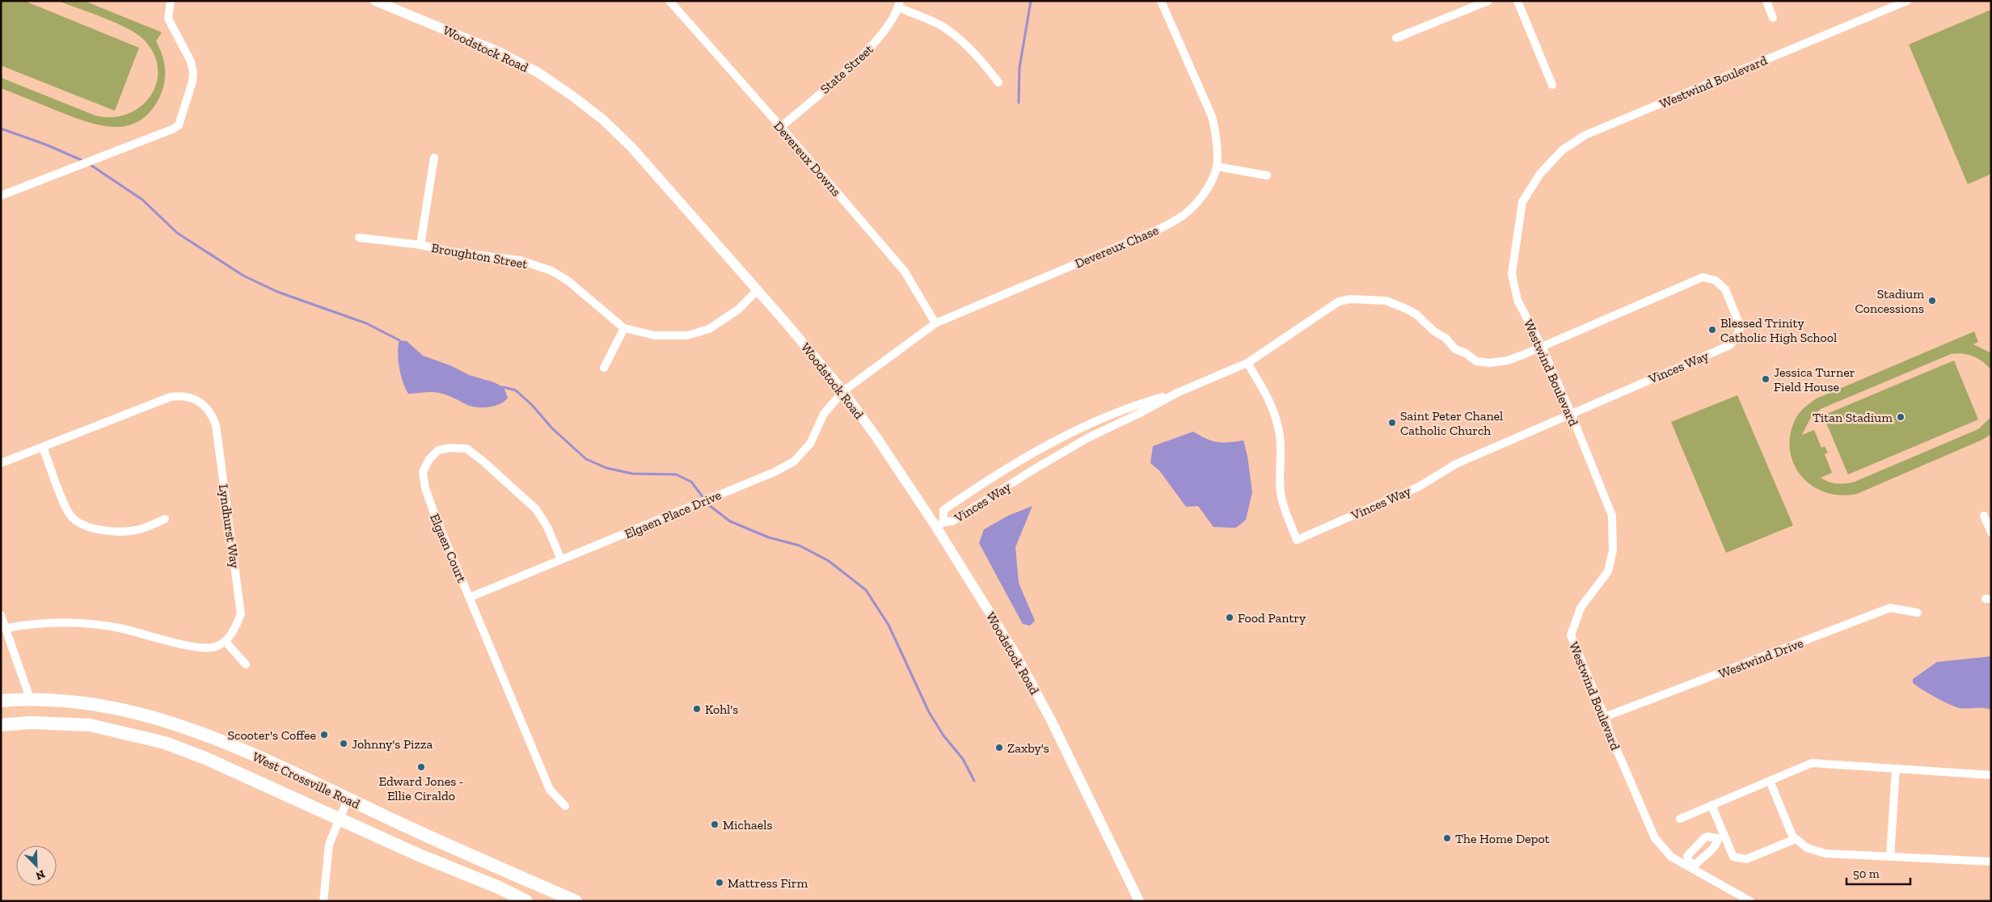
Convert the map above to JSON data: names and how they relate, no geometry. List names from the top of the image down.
{
  "streets": {
    "main road": ["West Crossville Road"],
    "street": [
      "Woodstock Road",
      "State Street",
      "Westwind Boulevard",
      "Devereux Downs",
      "Devereux Chase",
      "Broughton Street",
      "Vinces Way",
      "Elgaen Place Drive",
      "Lyndhurst Way",
      "Elgaen Court",
      "Westwind Drive"
    ]
  },
  "crossings": [
    ["Woodstock Road", "Devereux Chase"],
    ["Woodstock Road", "Broughton Street"],
    ["Woodstock Road", "Vinces Way"],
    ["Woodstock Road", "Elgaen Place Drive"],
    ["State Street", "Devereux Downs"],
    ["Westwind Boulevard", "Vinces Way"],
    ["Westwind Boulevard", "Westwind Drive"],
    ["Devereux Downs", "Devereux Chase"],
    ["Devereux Chase", "Elgaen Place Drive"],
    ["Elgaen Place Drive", "Elgaen Court"]
  ],
  "places": [
    "Stadium Concessions",
    "Blessed Trinity Catholic High School",
    "Jessica Turner Field House",
    "Titan Stadium",
    "Saint Peter Chanel Catholic Church",
    "Food Pantry",
    "Kohl's",
    "Scooter's Coffee",
    "Johnny's Pizza",
    "Zaxby's",
    "Edward Jones - Ellie Ciraldo",
    "Michaels",
    "The Home Depot",
    "Mattress Firm"
  ],
  "scale_bar": "50 m",
  "north": "bottom right"
}
